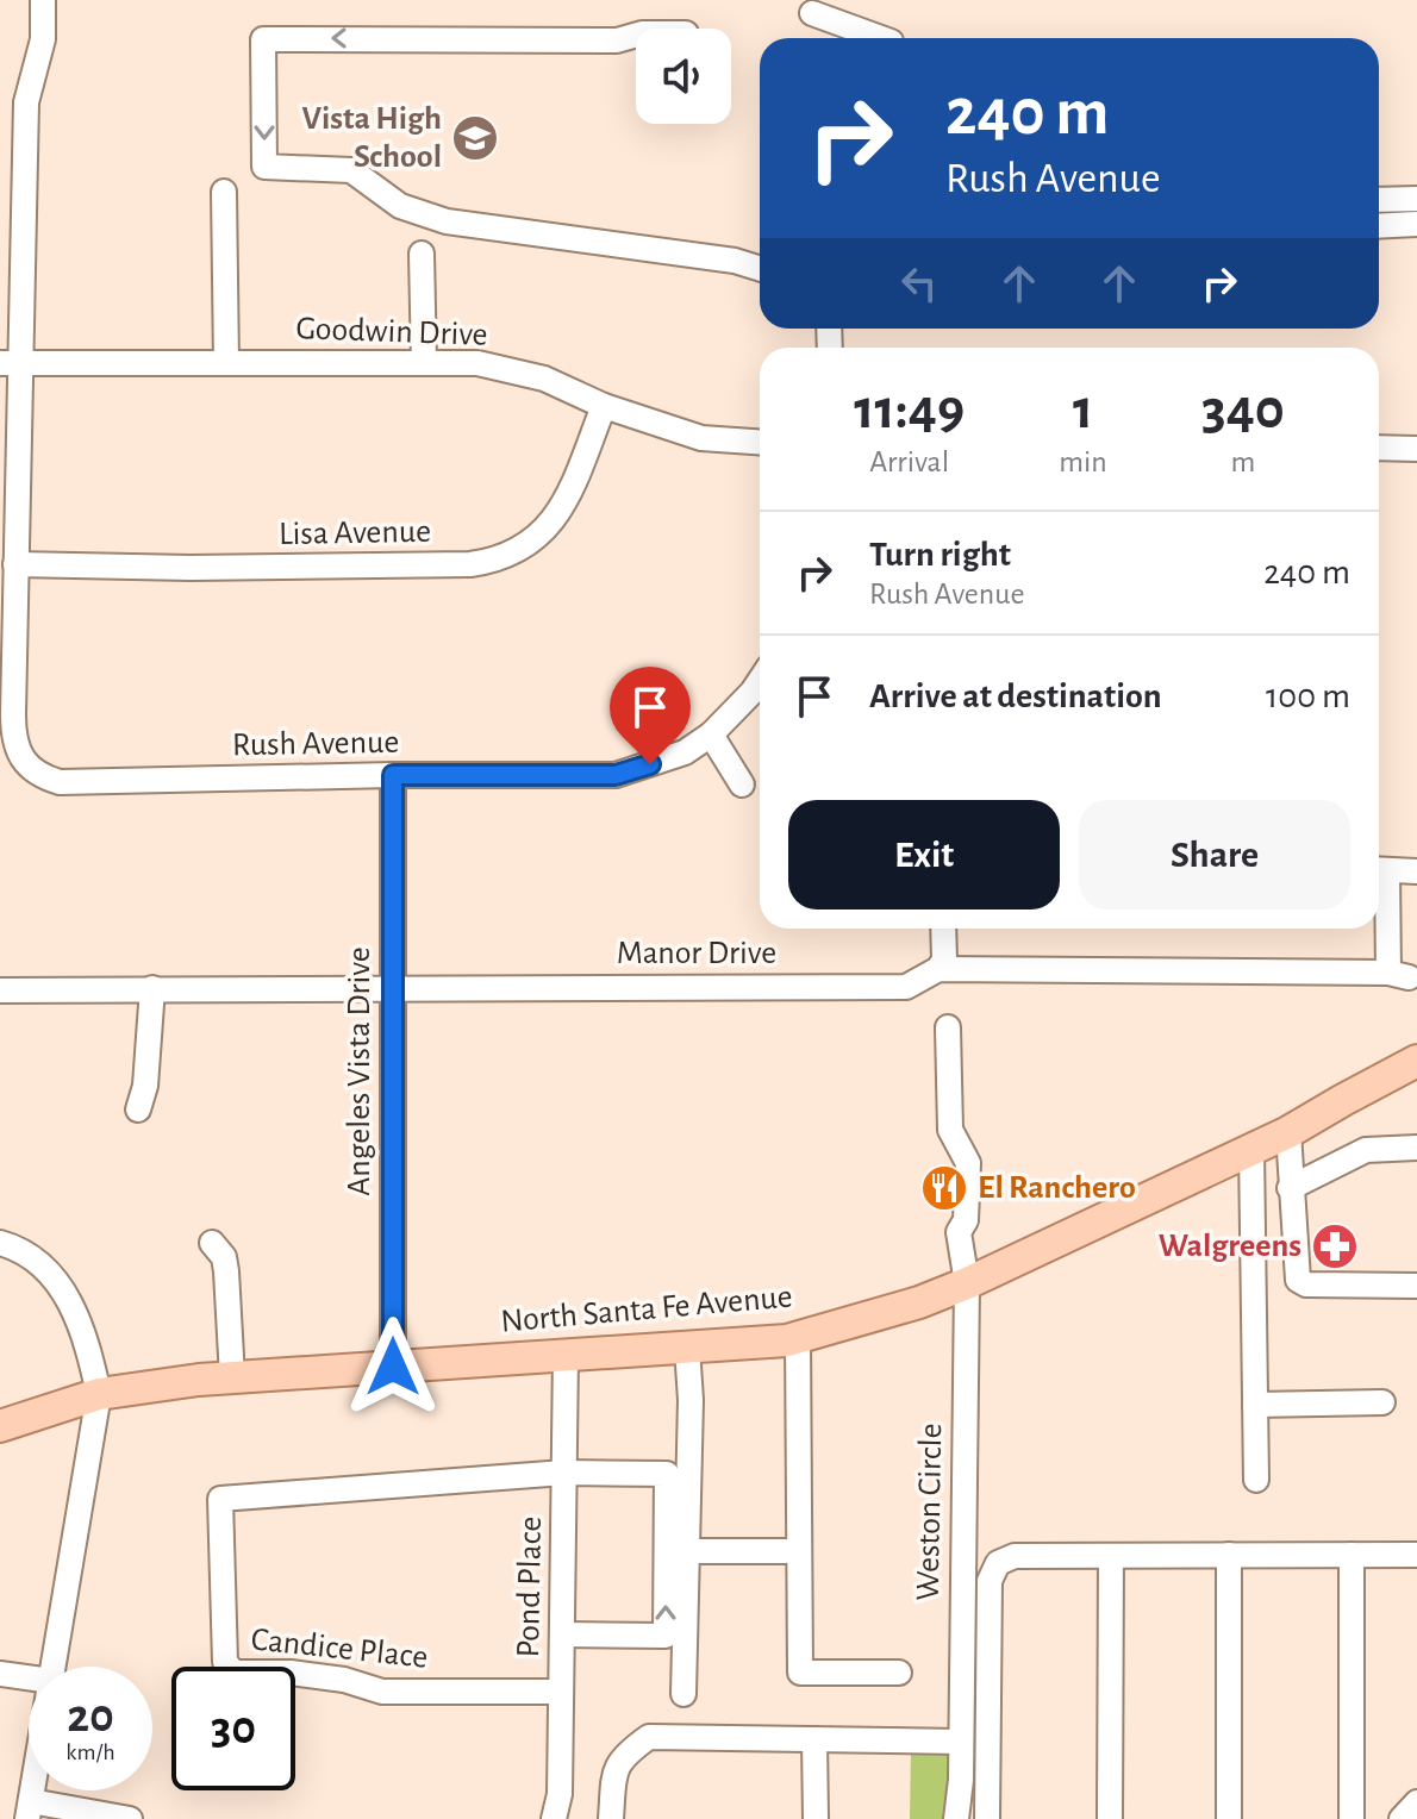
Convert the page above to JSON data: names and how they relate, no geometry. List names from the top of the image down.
{
  "streets": {
    "main road": ["North Santa Fe Avenue"],
    "street": [
      "Goodwin Drive",
      "Lisa Avenue",
      "Rush Avenue",
      "Manor Drive",
      "Angeles Vista Drive",
      "Weston Circle",
      "Pond Place",
      "Candice Place"
    ]
  },
  "crossings": [
    ["Goodwin Drive", "Lisa Avenue"],
    ["Goodwin Drive", "Rush Avenue"],
    ["Lisa Avenue", "Rush Avenue"],
    ["Rush Avenue", "Angeles Vista Drive"],
    ["Manor Drive", "Angeles Vista Drive"],
    ["Angeles Vista Drive", "North Santa Fe Avenue"],
    ["North Santa Fe Avenue", "Weston Circle"],
    ["North Santa Fe Avenue", "Pond Place"],
    ["Pond Place", "Candice Place"]
  ],
  "places": {
    "school or university": ["Vista High School"],
    "restaurant": ["El Ranchero"],
    "pharmacy": ["Walgreens"]
  },
  "page": {
    "turn": ["240 m", "Rush Avenue"],
    "eta": [
      "11:49",
      "Arrival",
      "1",
      "min",
      "340",
      "m"
    ],
    "list": [
      {
        "name": "Turn right",
        "note": "Rush Avenue",
        "value": "240 m"
      },
      {
        "name": "Arrive at destination",
        "value": "100 m"
      }
    ],
    "buttons": ["Exit", "Share"],
    "speed": "20 km/h",
    "limit": "30"
  }
}
